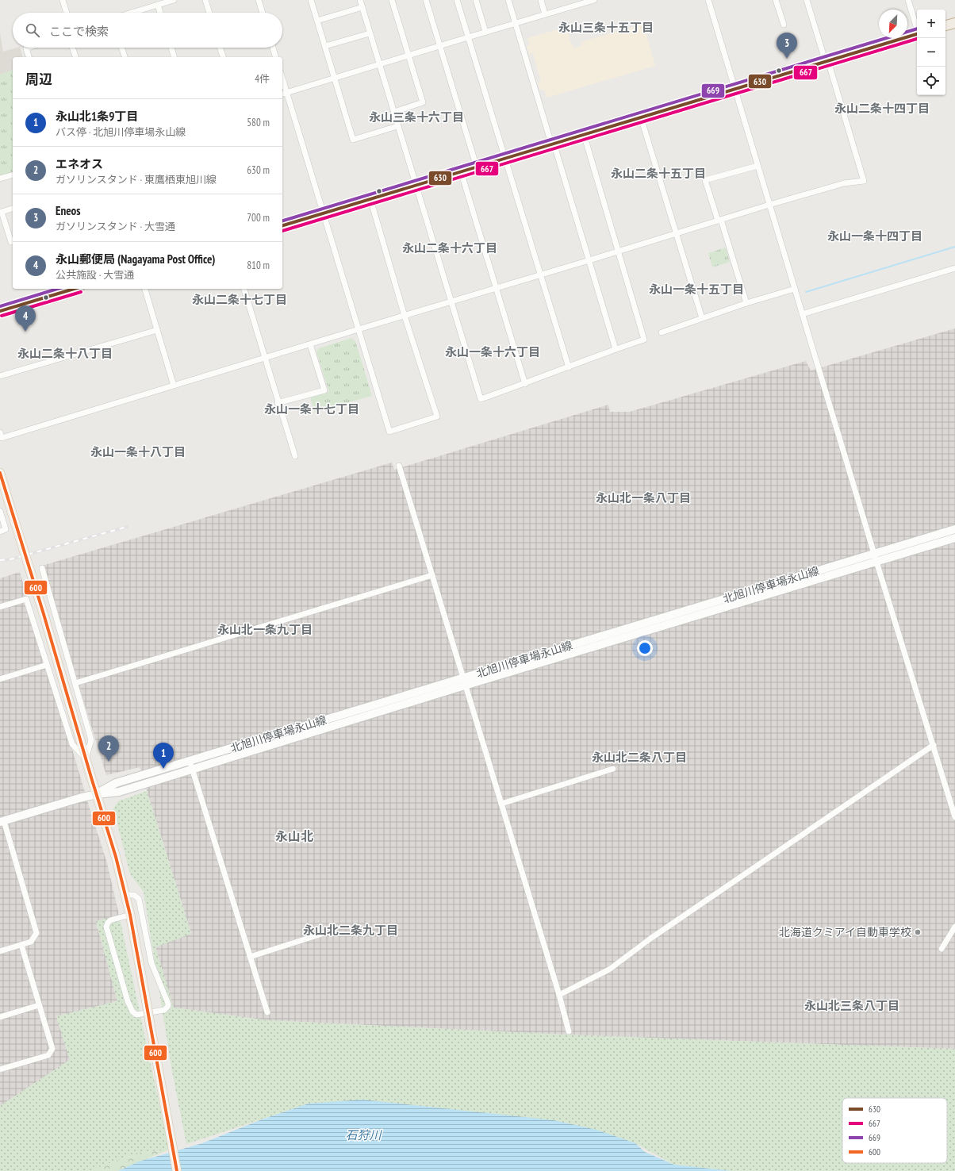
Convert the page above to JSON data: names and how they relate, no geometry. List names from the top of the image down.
{
  "streets": {
    "main road": ["北旭川停車場永山線"]
  },
  "districts": [
    "永山三条十五丁目",
    "永山二条十四丁目",
    "永山三条十六丁目",
    "永山二条十五丁目",
    "永山一条十四丁目",
    "永山二条十六丁目",
    "永山一条十五丁目",
    "永山二条十七丁目",
    "永山一条十六丁目",
    "永山二条十八丁目",
    "永山一条十七丁目",
    "永山一条十八丁目",
    "永山北一条八丁目",
    "永山北一条九丁目",
    "永山北二条八丁目",
    "永山北",
    "永山北二条九丁目",
    "永山北三条八丁目"
  ],
  "water": ["石狩川"],
  "places": ["北海道クミアイ自動車学校"],
  "lines": [
    "transit line 669",
    "transit line 630",
    "transit line 667",
    "transit line 600"
  ],
  "legend": [
    "630",
    "667",
    "669",
    "600"
  ],
  "north": "bottom left",
  "page": {
    "map_buttons": ["+", "−"],
    "search": "ここで検索",
    "pins": [
      "3",
      "4",
      "2",
      "1"
    ],
    "heading": ["周辺", "4件"],
    "list": [
      {
        "mark": "1",
        "name": "永山北1条9丁目",
        "note": "バス停 · 北旭川停車場永山線",
        "value": "580 m"
      },
      {
        "mark": "2",
        "name": "エネオス",
        "note": "ガソリンスタンド · 東鷹栖東旭川線",
        "value": "630 m"
      },
      {
        "mark": "3",
        "name": "Eneos",
        "note": "ガソリンスタンド · 大雪通",
        "value": "700 m"
      },
      {
        "mark": "4",
        "name": "永山郵便局 (Nagayama Post Office)",
        "note": "公共施設 · 大雪通",
        "value": "810 m"
      }
    ]
  }
}
